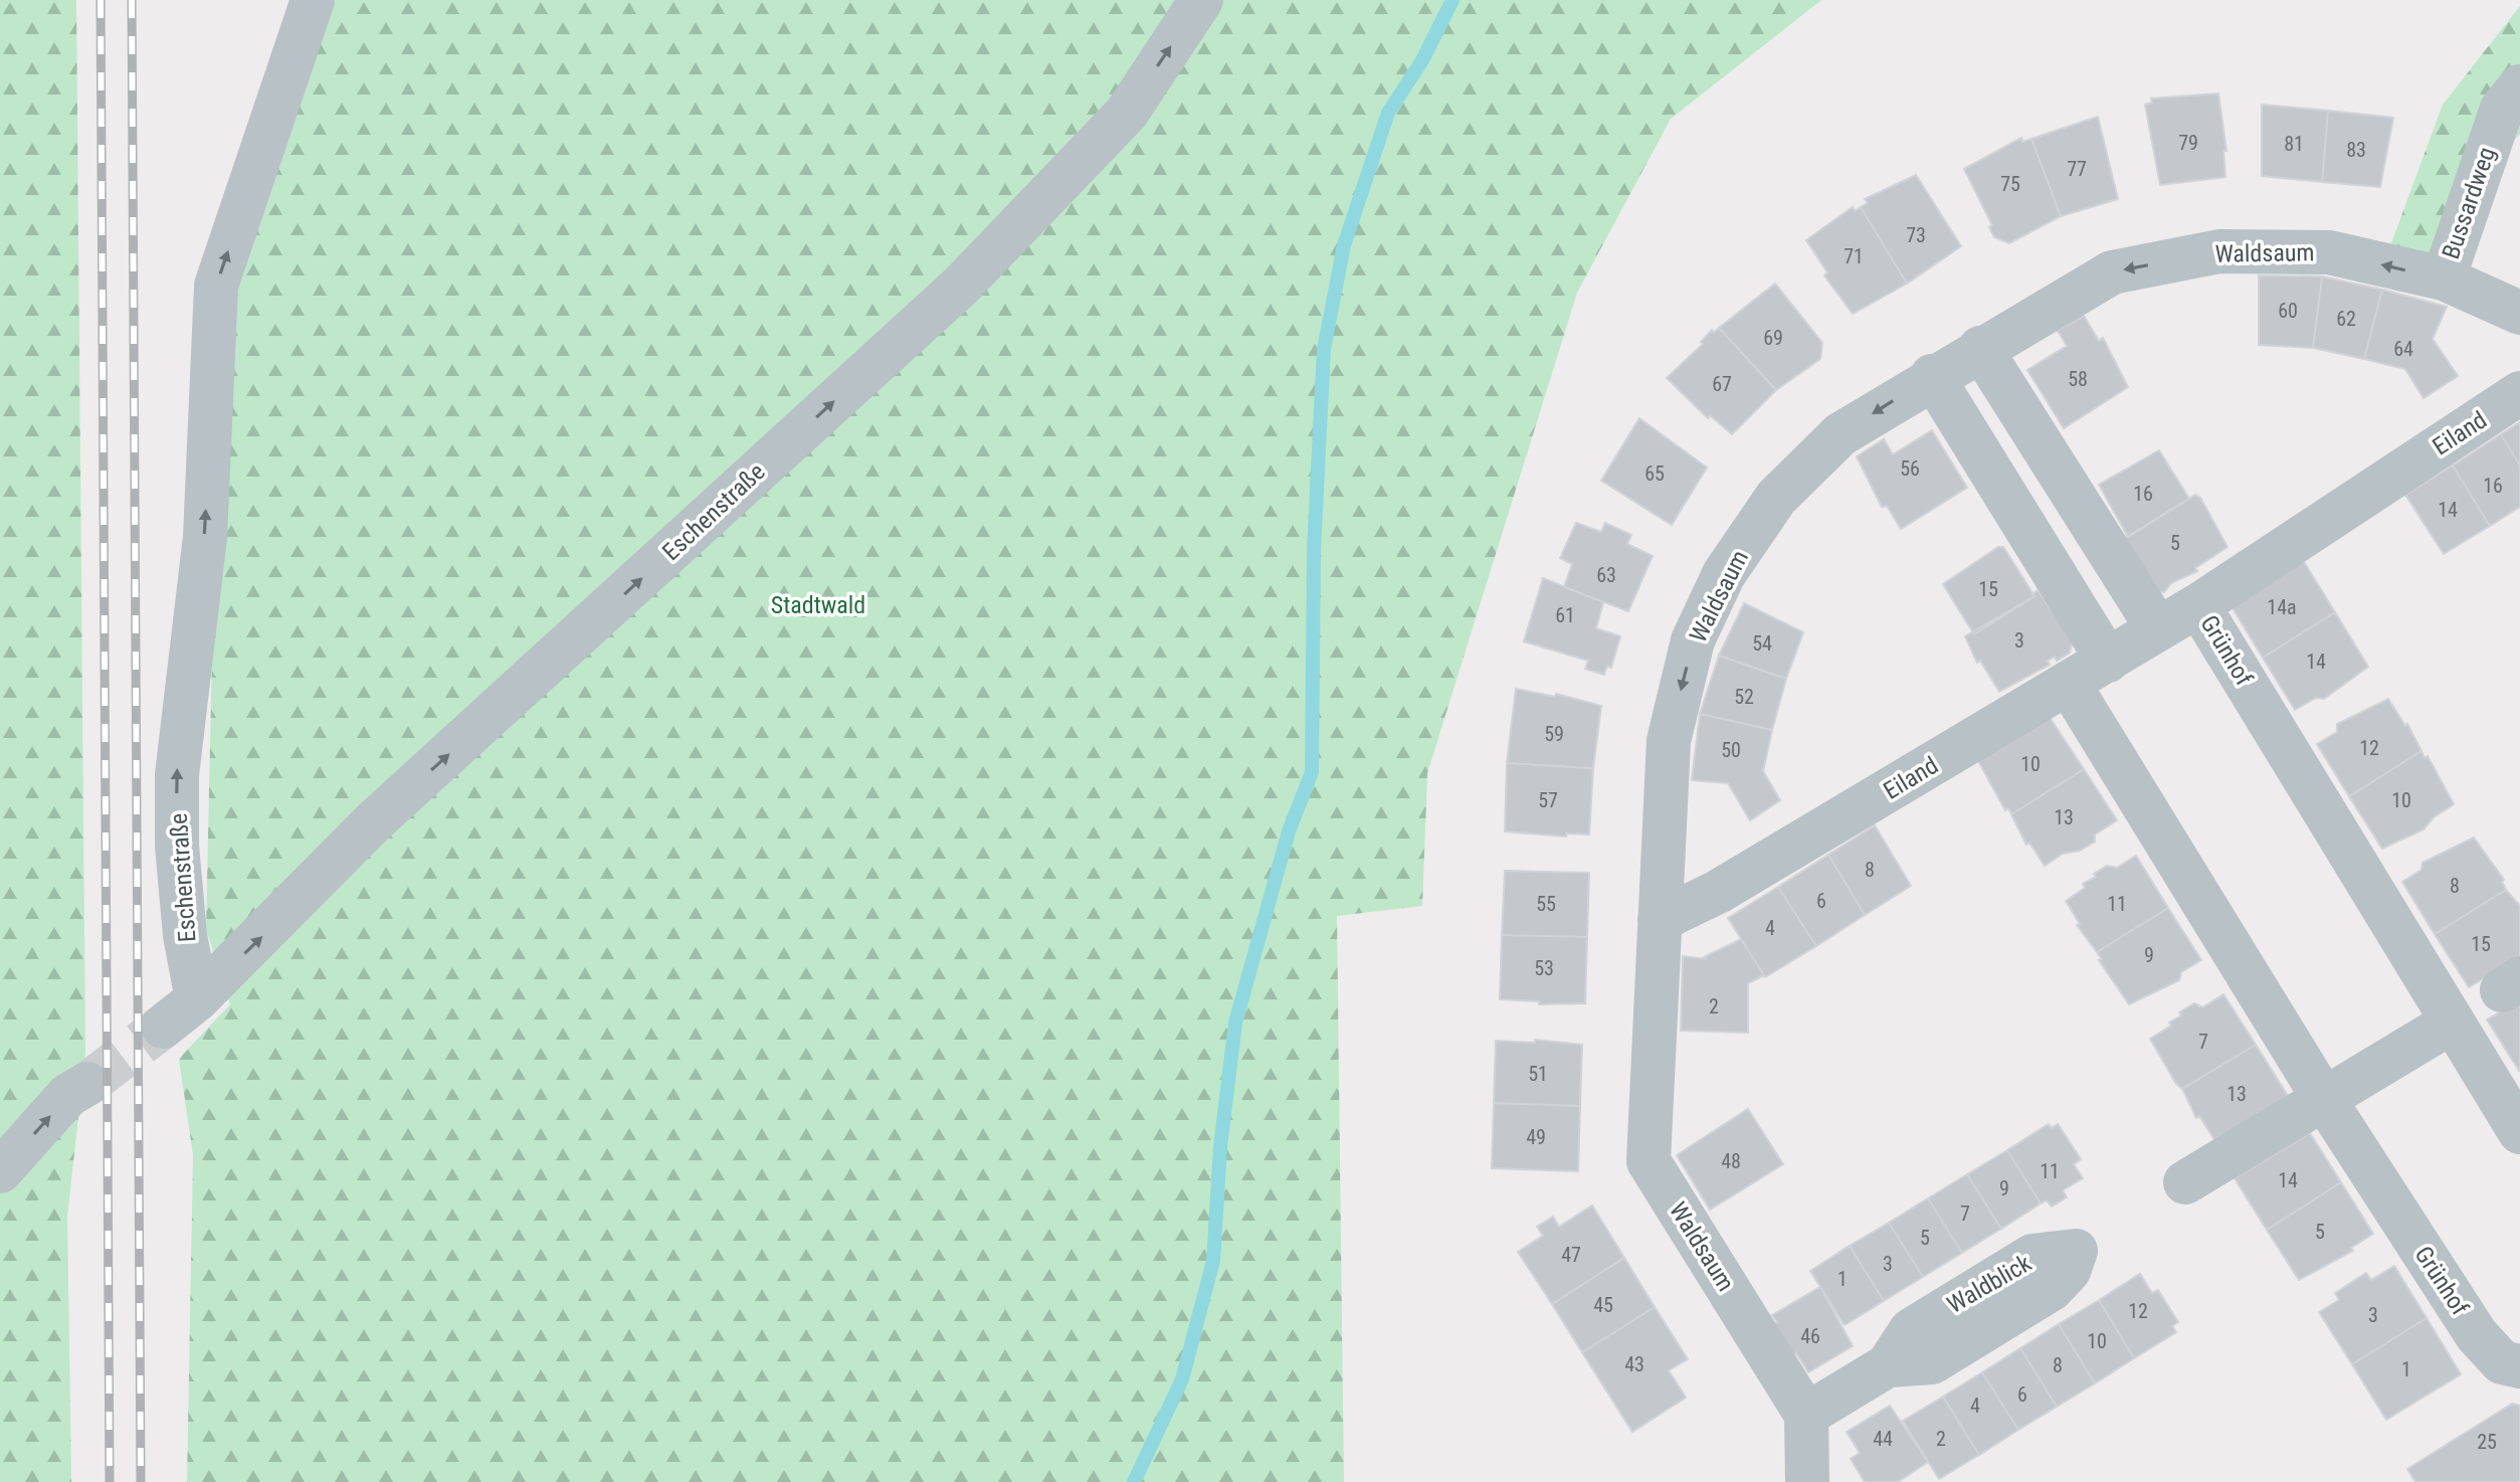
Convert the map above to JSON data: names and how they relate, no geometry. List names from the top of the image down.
{
  "streets": {
    "street": [
      "Bussardweg",
      "Waldsaum",
      "Eiland",
      "Eschenstraße",
      "Grünhof"
    ]
  },
  "crossings": [
    ["Bussardweg", "Waldsaum"],
    ["Waldsaum", "Eiland"],
    ["Eiland", "Grünhof"]
  ],
  "one_way": ["Waldsaum", "Eschenstraße"],
  "parks": ["Stadtwald"],
  "house_numbers": [
    "79",
    "81",
    "83",
    "77",
    "75",
    "73",
    "71",
    "60",
    "62",
    "69",
    "64",
    "58",
    "67",
    "56",
    "65",
    "16",
    "16",
    "14",
    "5",
    "63",
    "15",
    "14a",
    "61",
    "3",
    "54",
    "14",
    "52",
    "59",
    "12",
    "50",
    "10",
    "57",
    "10",
    "13",
    "8",
    "8",
    "6",
    "55",
    "11",
    "4",
    "15",
    "9",
    "53",
    "2",
    "7",
    "51",
    "13",
    "49",
    "48",
    "11",
    "14",
    "9",
    "7",
    "5",
    "5",
    "47",
    "3",
    "1",
    "45",
    "12",
    "3",
    "46",
    "10",
    "43",
    "8",
    "1",
    "6",
    "4",
    "44",
    "2",
    "25"
  ]
}
